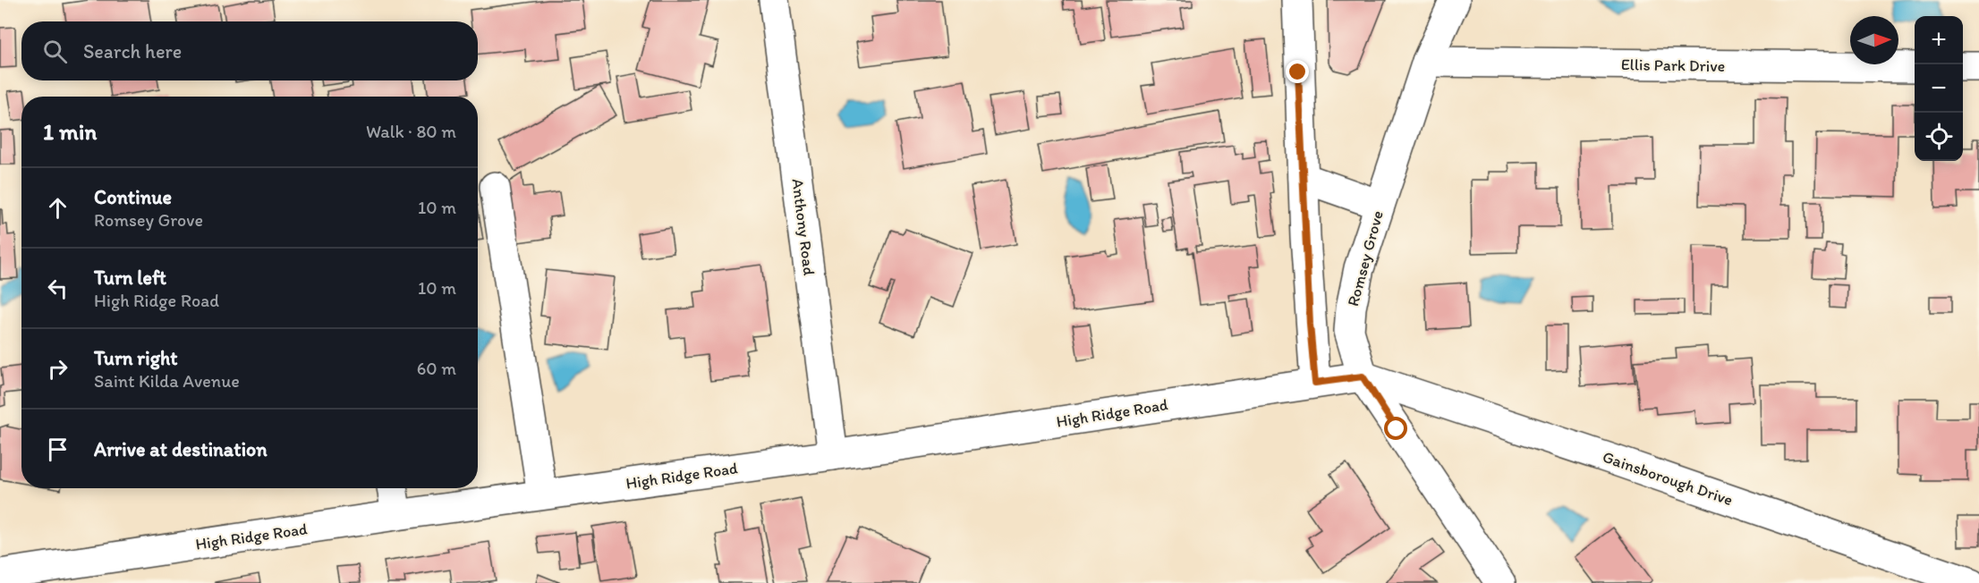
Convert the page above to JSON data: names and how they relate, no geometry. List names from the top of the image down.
{
  "streets": {
    "street": [
      "Ellis Park Drive",
      "Anthony Road",
      "Romsey Grove",
      "High Ridge Road",
      "Gainsborough Drive"
    ]
  },
  "crossings": [
    ["Ellis Park Drive", "Romsey Grove"],
    ["Anthony Road", "High Ridge Road"],
    ["Romsey Grove", "High Ridge Road"],
    ["Romsey Grove", "Gainsborough Drive"],
    ["High Ridge Road", "Gainsborough Drive"]
  ],
  "north": "right",
  "page": {
    "map_buttons": ["+", "−"],
    "search": "Search here",
    "heading": ["1 min", "Walk · 80 m"],
    "list": [
      ["Continue", "Romsey Grove", "10 m"],
      ["Turn left", "High Ridge Road", "10 m"],
      ["Turn right", "Saint Kilda Avenue", "60 m"],
      "Arrive at destination"
    ]
  }
}
